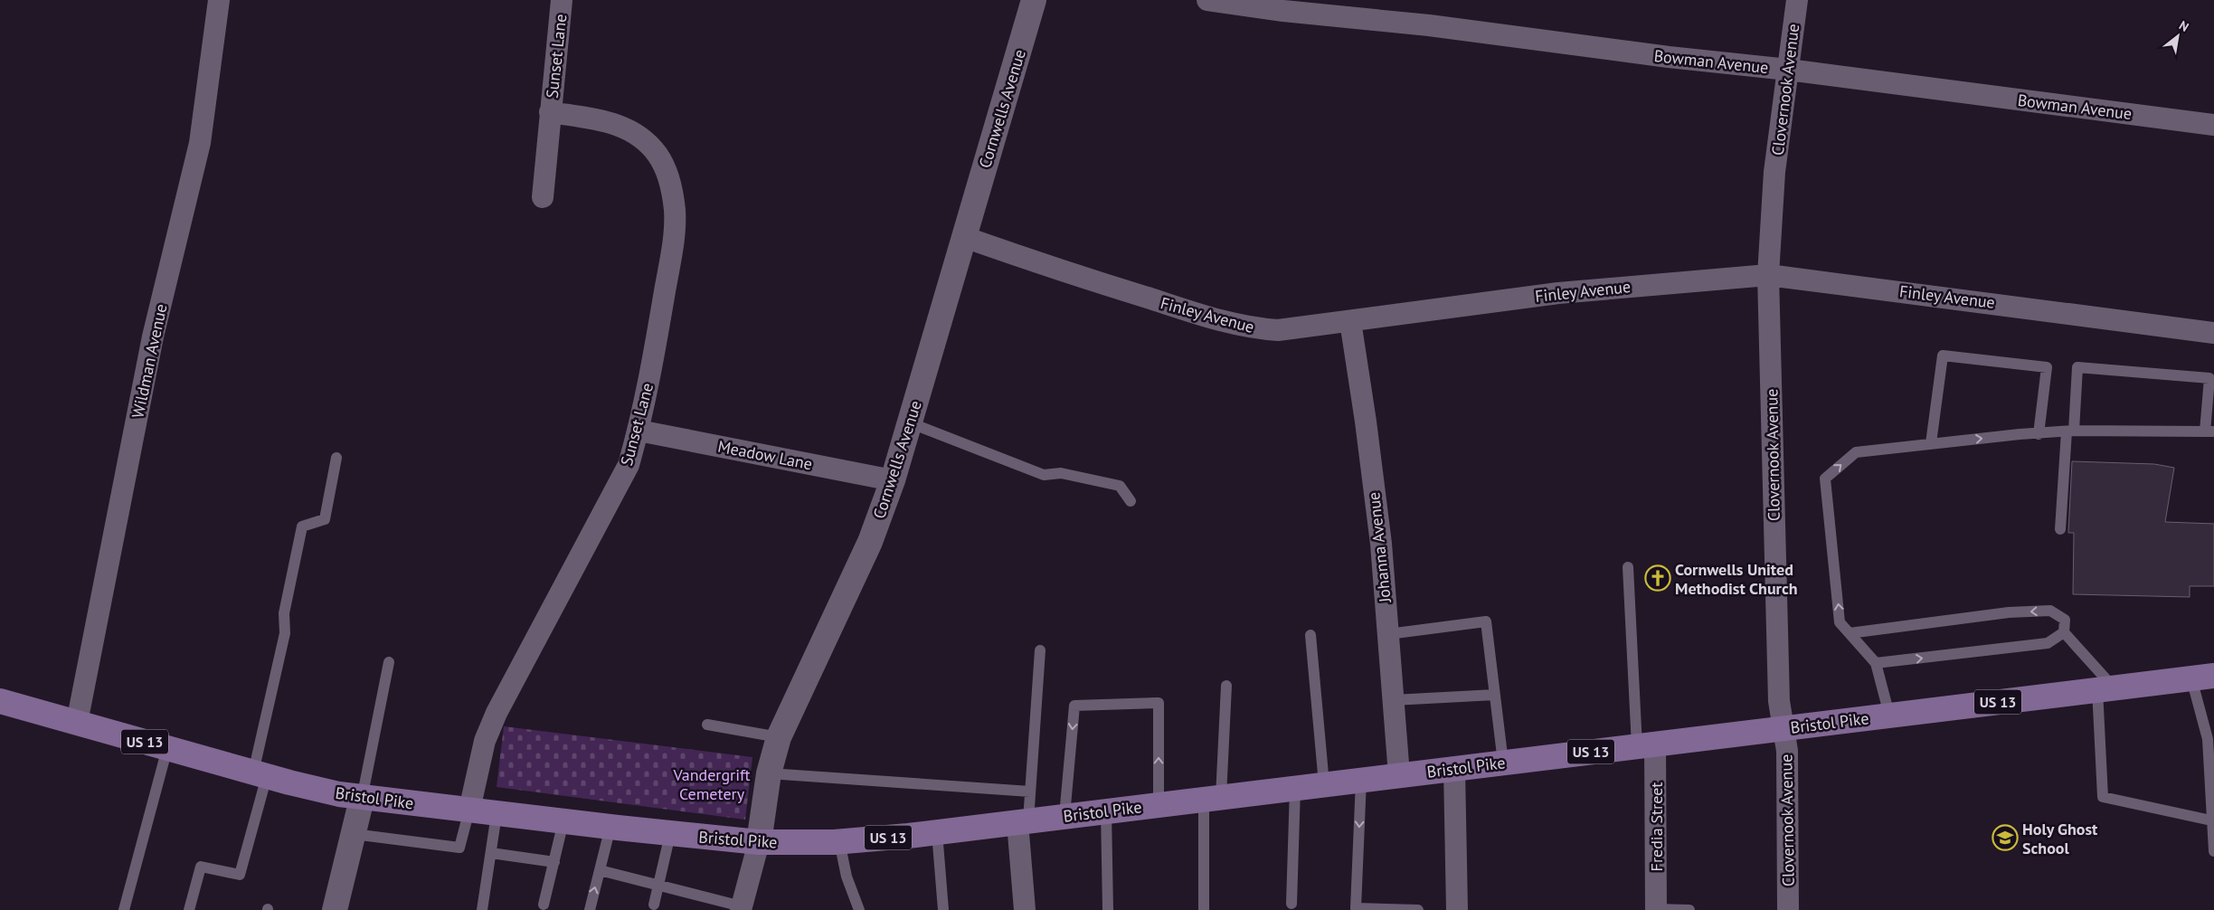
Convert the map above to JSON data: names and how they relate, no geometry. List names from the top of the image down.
{
  "streets": {
    "main road": ["US 13", "Bristol Pike"],
    "street": [
      "Sunset Lane",
      "Bowman Avenue",
      "Clovernook Avenue",
      "Cornwells Avenue",
      "Finley Avenue",
      "Wildman Avenue",
      "Meadow Lane",
      "Johanna Avenue",
      "Fredia Street"
    ]
  },
  "crossings": [
    ["Sunset Lane", "Meadow Lane"],
    ["Sunset Lane", "Bristol Pike"],
    ["Bowman Avenue", "Clovernook Avenue"],
    ["Clovernook Avenue", "Finley Avenue"],
    ["Clovernook Avenue", "Bristol Pike"],
    ["Cornwells Avenue", "Finley Avenue"],
    ["Cornwells Avenue", "Meadow Lane"],
    ["Cornwells Avenue", "Bristol Pike"],
    ["Finley Avenue", "Johanna Avenue"],
    ["Wildman Avenue", "Bristol Pike"],
    ["Johanna Avenue", "Bristol Pike"],
    ["Bristol Pike", "Fredia Street"]
  ],
  "parks": ["Vandergrift Cemetery"],
  "places": {
    "church": ["Cornwells United Methodist Church"],
    "school or university": ["Holy Ghost School"]
  },
  "north": "top right"
}
